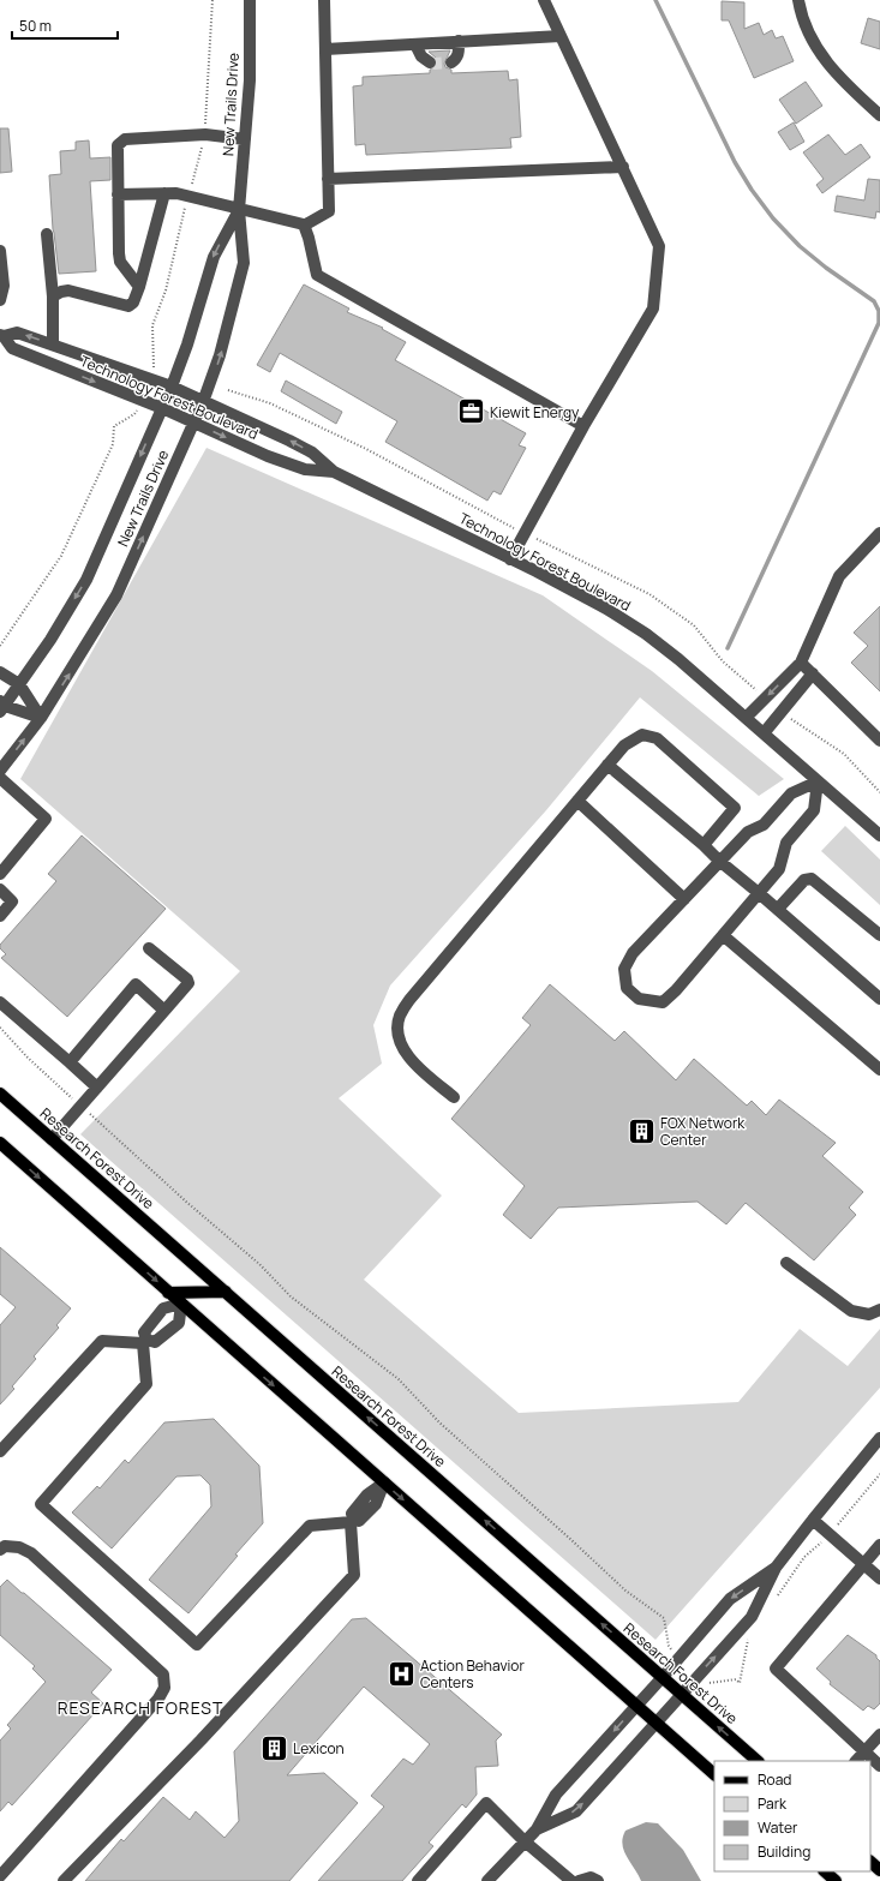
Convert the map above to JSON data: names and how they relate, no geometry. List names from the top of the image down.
{
  "streets": {
    "main road": ["Research Forest Drive"],
    "street": ["New Trails Drive", "Technology Forest Boulevard"]
  },
  "crossings": [
    ["New Trails Drive", "Technology Forest Boulevard"]
  ],
  "districts": ["RESEARCH FOREST"],
  "places": {
    "office": ["Kiewit Energy"],
    "building": ["FOX Network Center", "Lexicon"],
    "hospital": ["Action Behavior Centers"]
  },
  "legend": [
    "Road",
    "Park",
    "Water",
    "Building"
  ],
  "scale_bar": "50 m"
}
